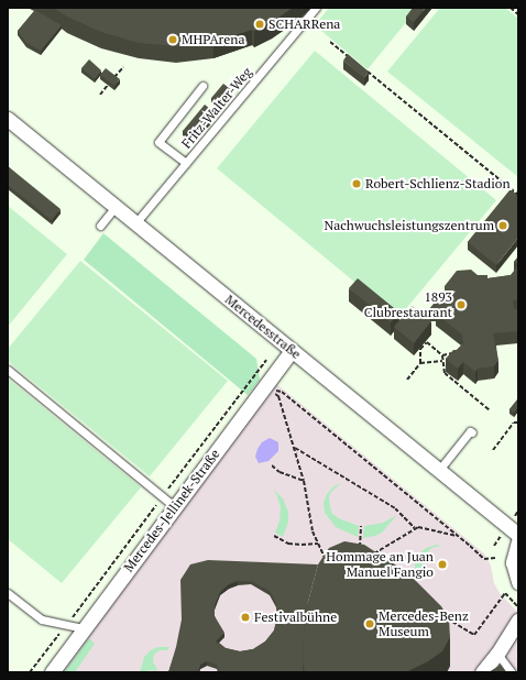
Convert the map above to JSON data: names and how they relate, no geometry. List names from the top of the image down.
{
  "streets": {
    "street": ["Mercedesstraße", "Mercedes-Jellinek-Straße"],
    "lane": ["Fritz-Walter-Weg"]
  },
  "crossings": [
    ["Fritz-Walter-Weg", "Mercedesstraße"],
    ["Mercedesstraße", "Mercedes-Jellinek-Straße"]
  ],
  "places": [
    "SCHARRena",
    "MHPArena",
    "Robert-Schlienz-Stadion",
    "Nachwuchsleistungszentrum",
    "1893 Clubrestaurant",
    "Hommage an Juan Manuel Fangio",
    "Festivalbühne",
    "Mercedes-Benz Museum"
  ]
}
